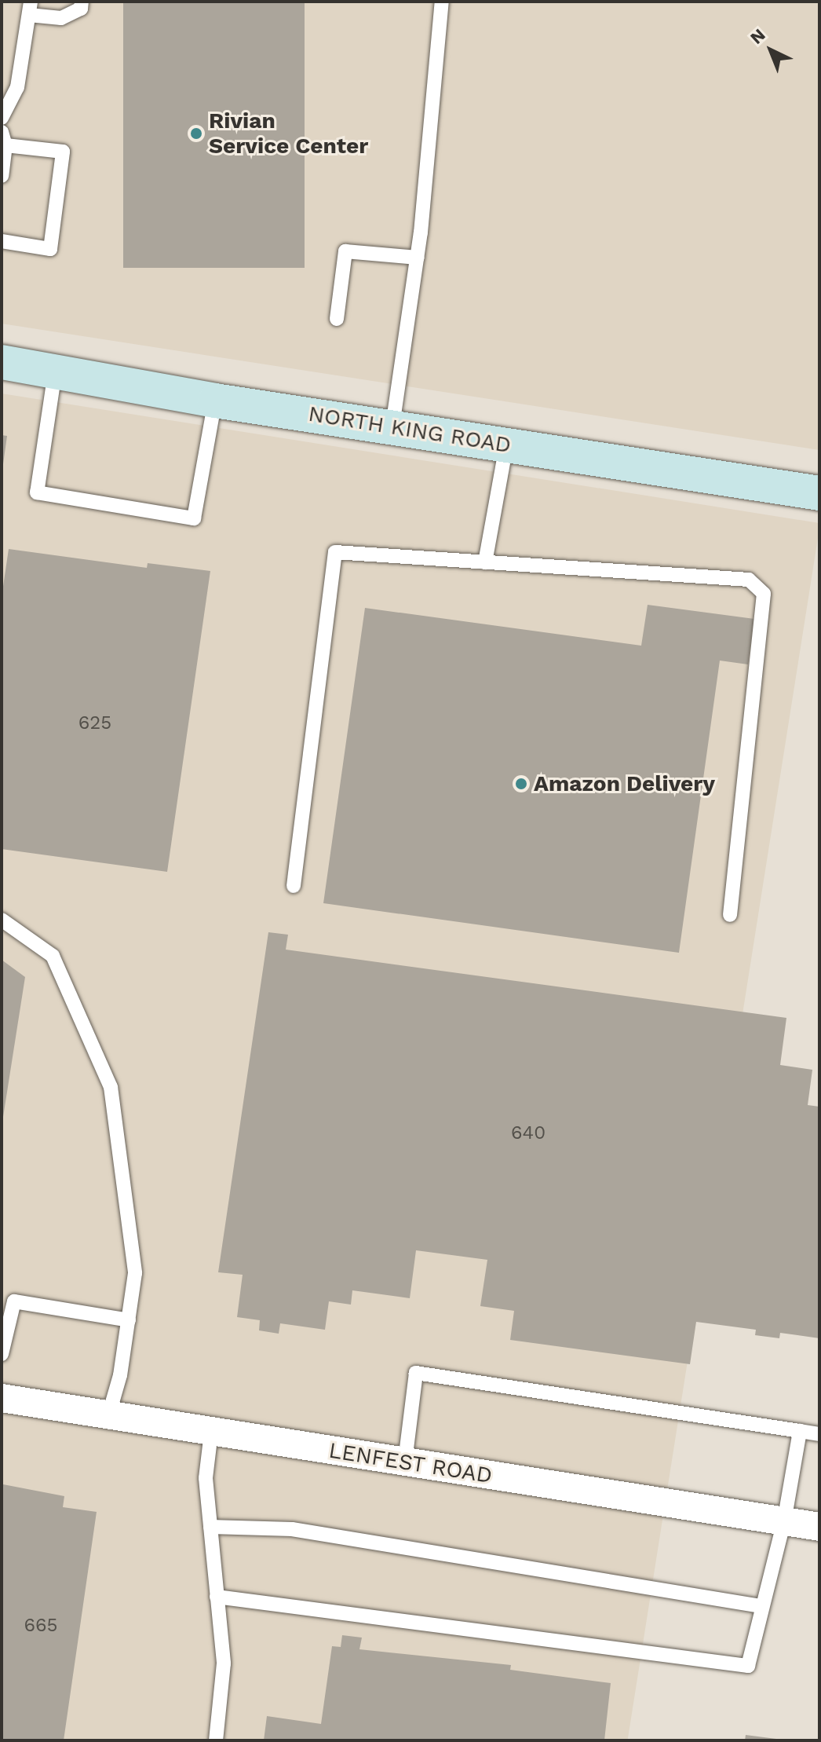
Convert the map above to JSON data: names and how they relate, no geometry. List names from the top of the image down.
{
  "streets": {
    "main road": ["NORTH KING ROAD"],
    "street": ["LENFEST ROAD"]
  },
  "places": ["Rivian Service Center", "Amazon Delivery"],
  "house_numbers": ["625", "640", "665"],
  "north": "top left"
}
